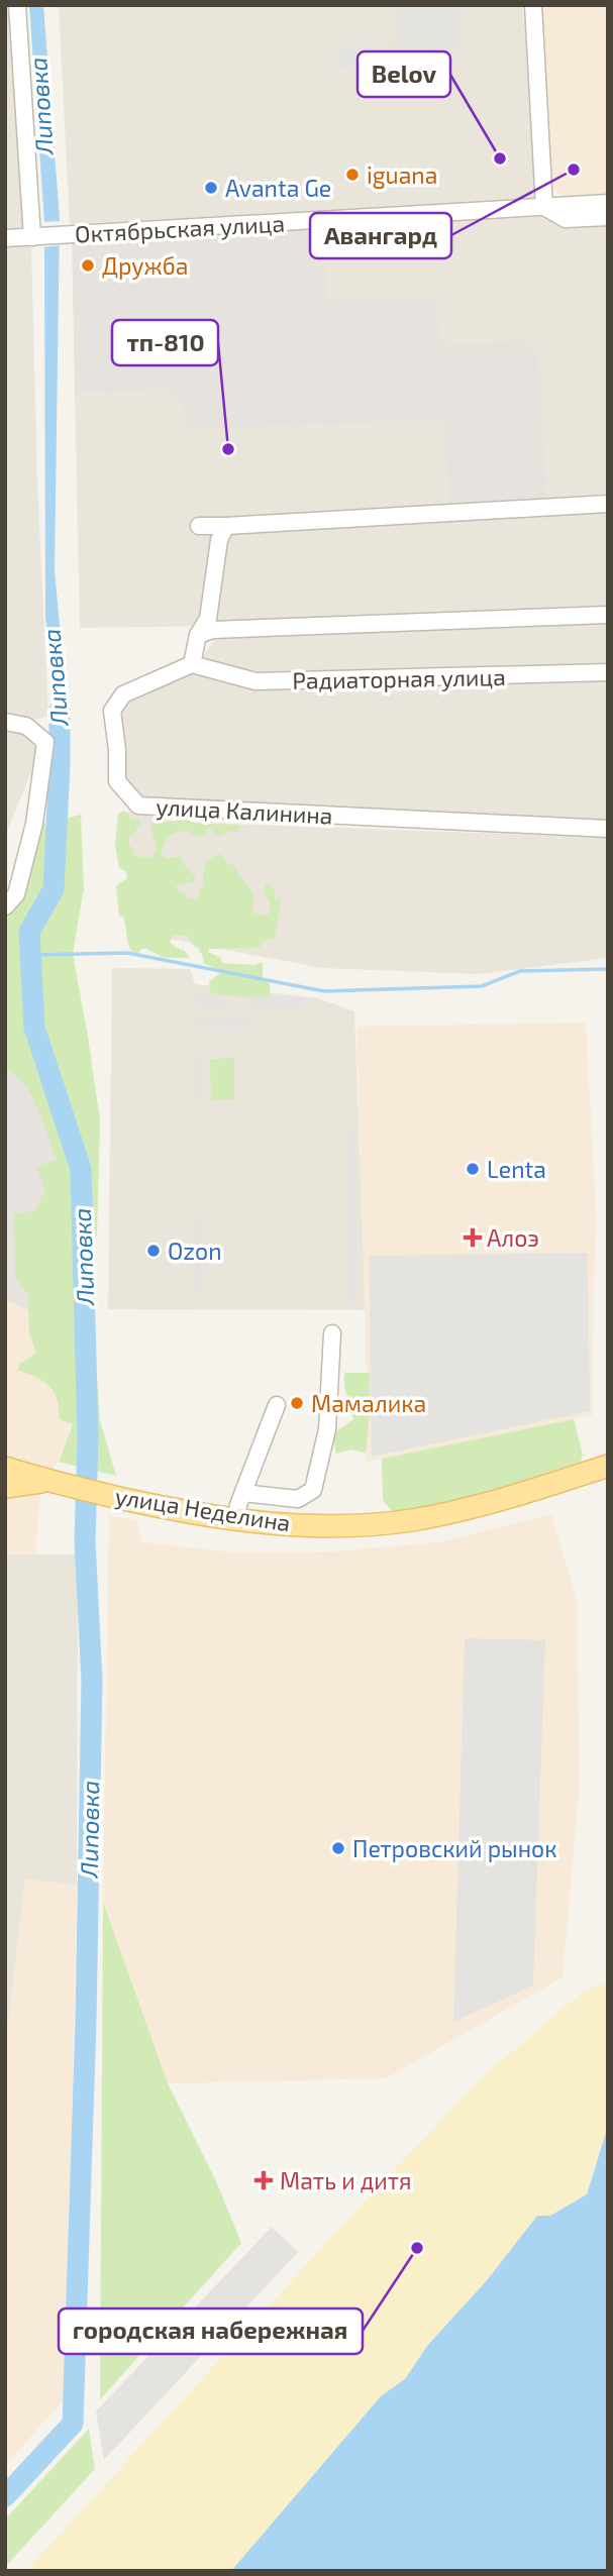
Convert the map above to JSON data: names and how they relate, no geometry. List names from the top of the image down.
{
  "streets": {
    "main road": ["улица Неделина"],
    "street": ["Октябрьская улица", "Радиаторная улица", "улица Калинина"]
  },
  "crossings": [
    ["Радиаторная улица", "улица Калинина"]
  ],
  "water": ["Липовка"],
  "places": {
    "other": [
      "Belov",
      "Авангард",
      "iguana",
      "Avanta Ge",
      "Дружба",
      "тп-810",
      "Lenta",
      "Ozon",
      "Мамалика",
      "Петровский рынок",
      "городская набережная"
    ],
    "health": ["Алоэ", "Мать и дитя"]
  }
}
